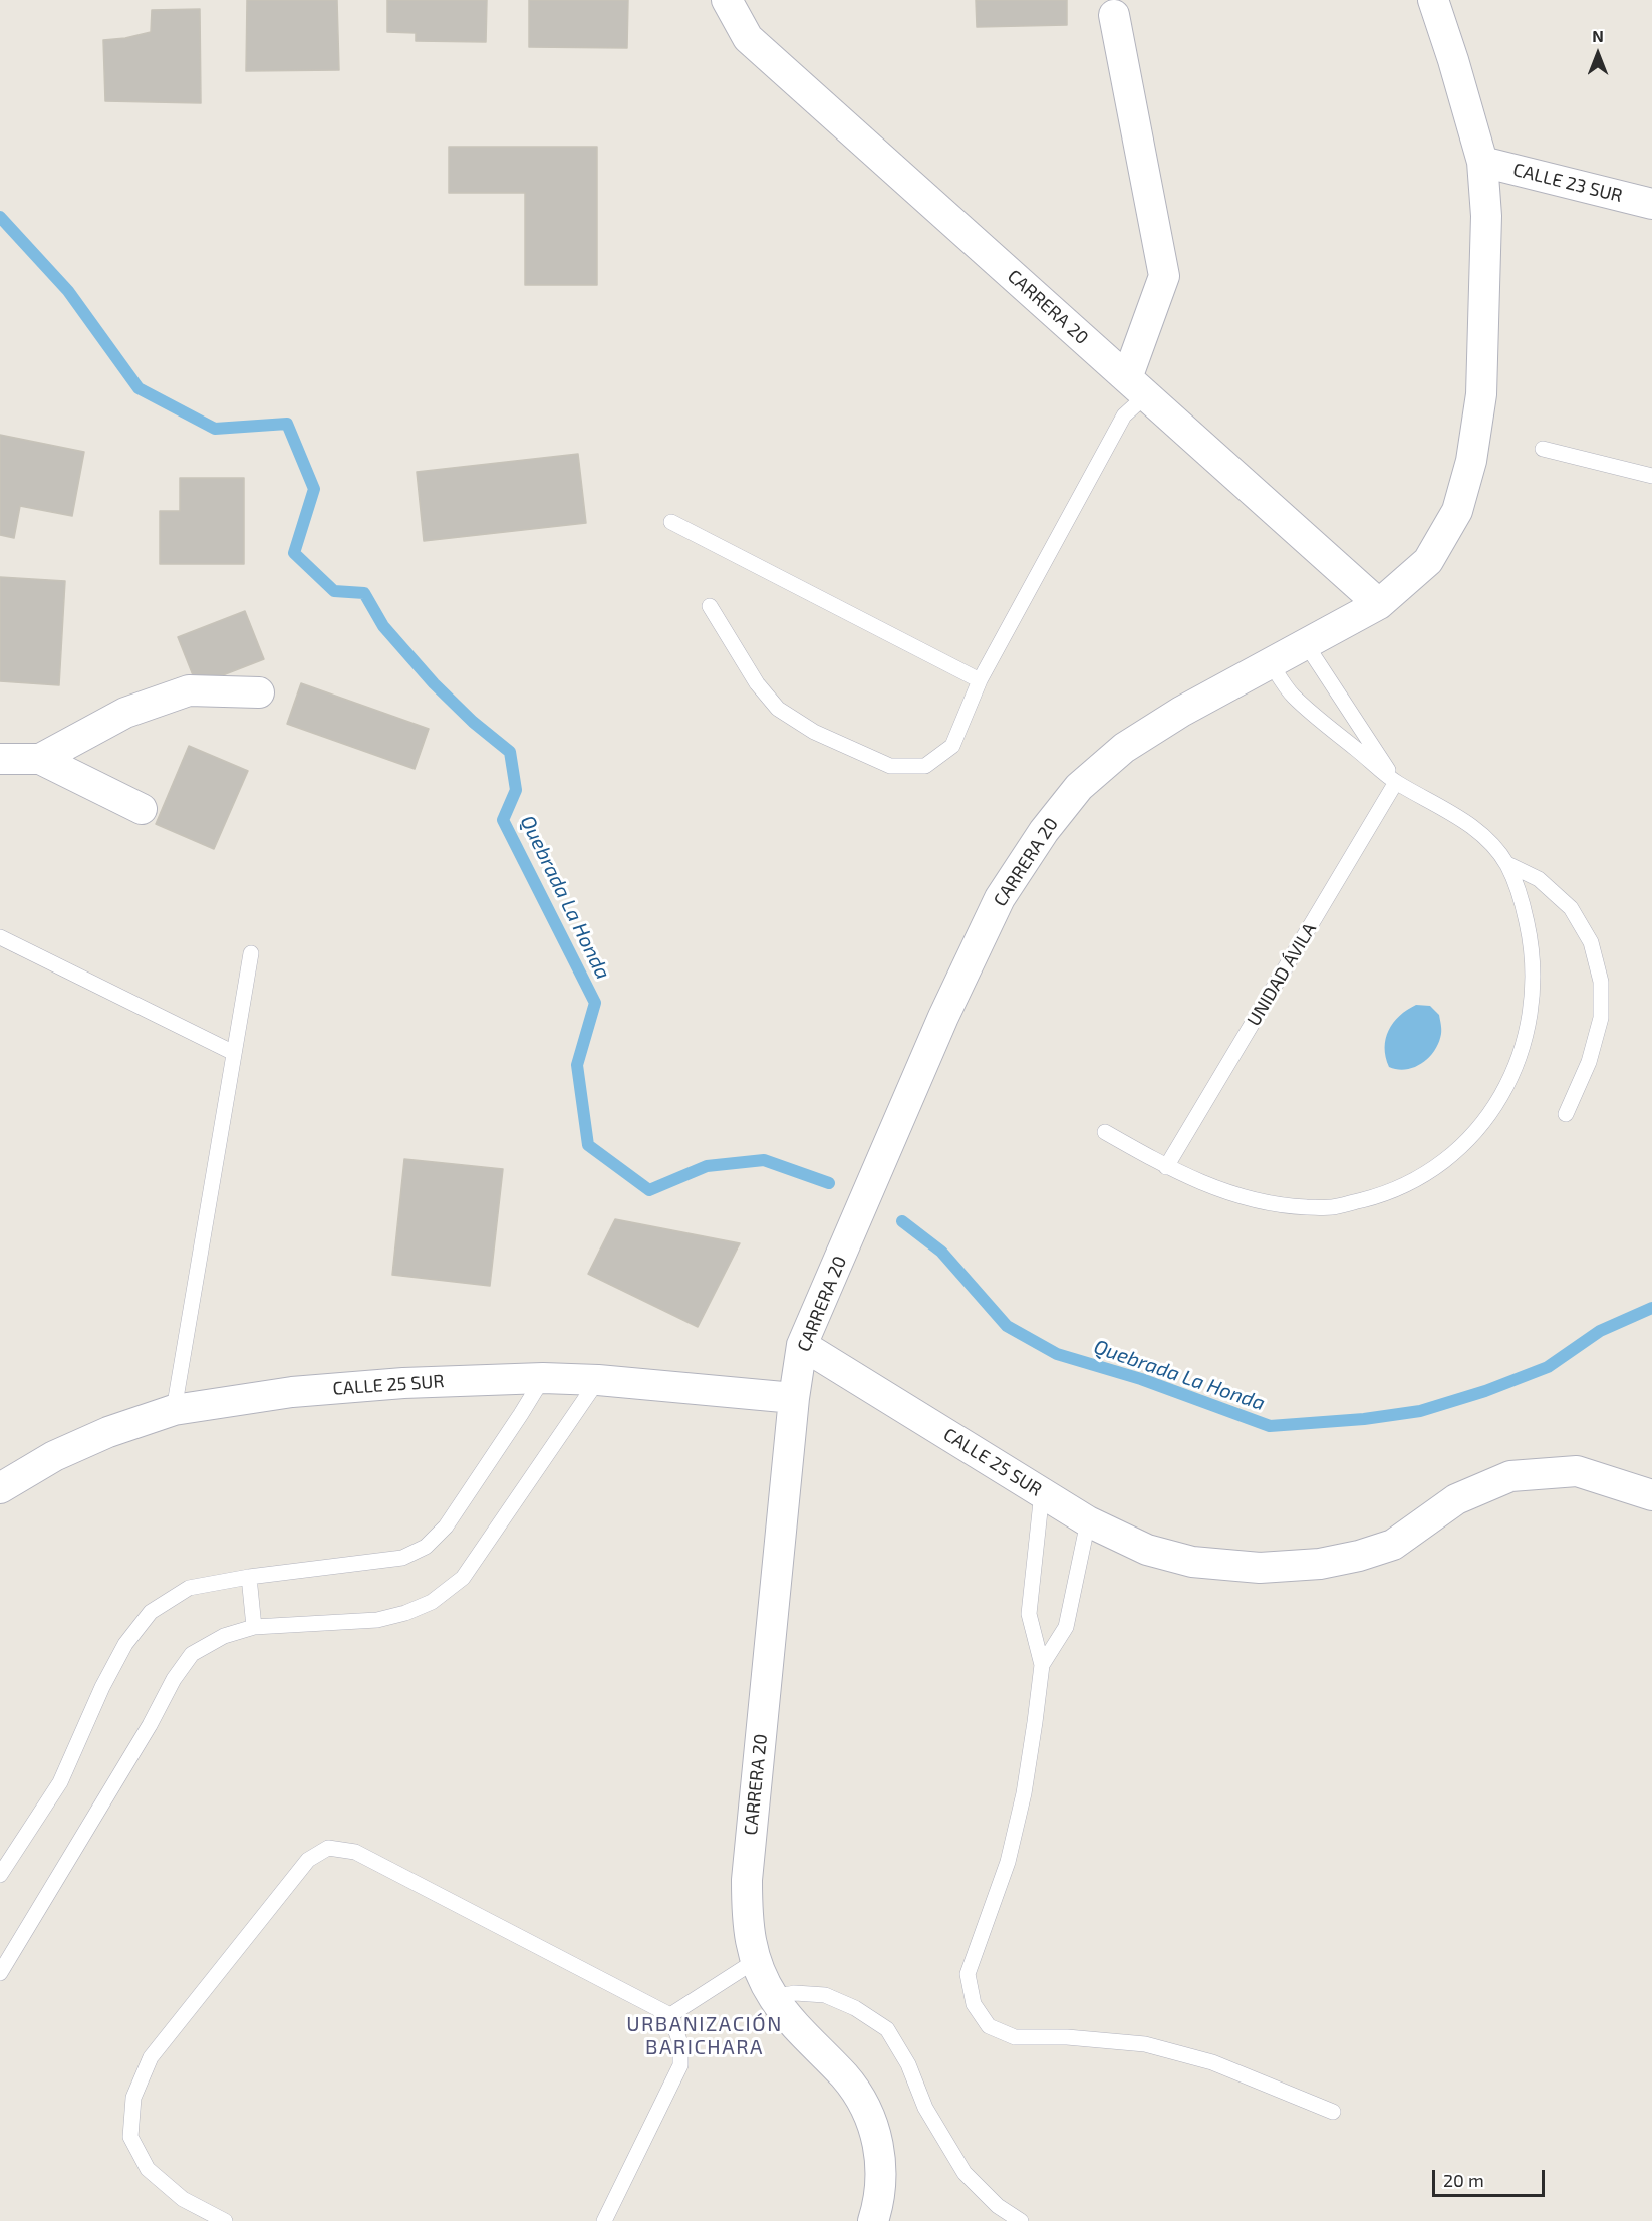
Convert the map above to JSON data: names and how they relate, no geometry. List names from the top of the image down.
{
  "streets": {
    "street": ["CALLE 23 SUR", "CARRERA 20", "CALLE 25 SUR"],
    "lane": ["UNIDAD ÁVILA"]
  },
  "crossings": [
    ["CALLE 23 SUR", "CARRERA 20"],
    ["CARRERA 20", "CALLE 25 SUR"]
  ],
  "districts": ["URBANIZACIÓN BARICHARA"],
  "water": ["Quebrada La Honda"],
  "scale_bar": "20 m",
  "north": "top"
}
